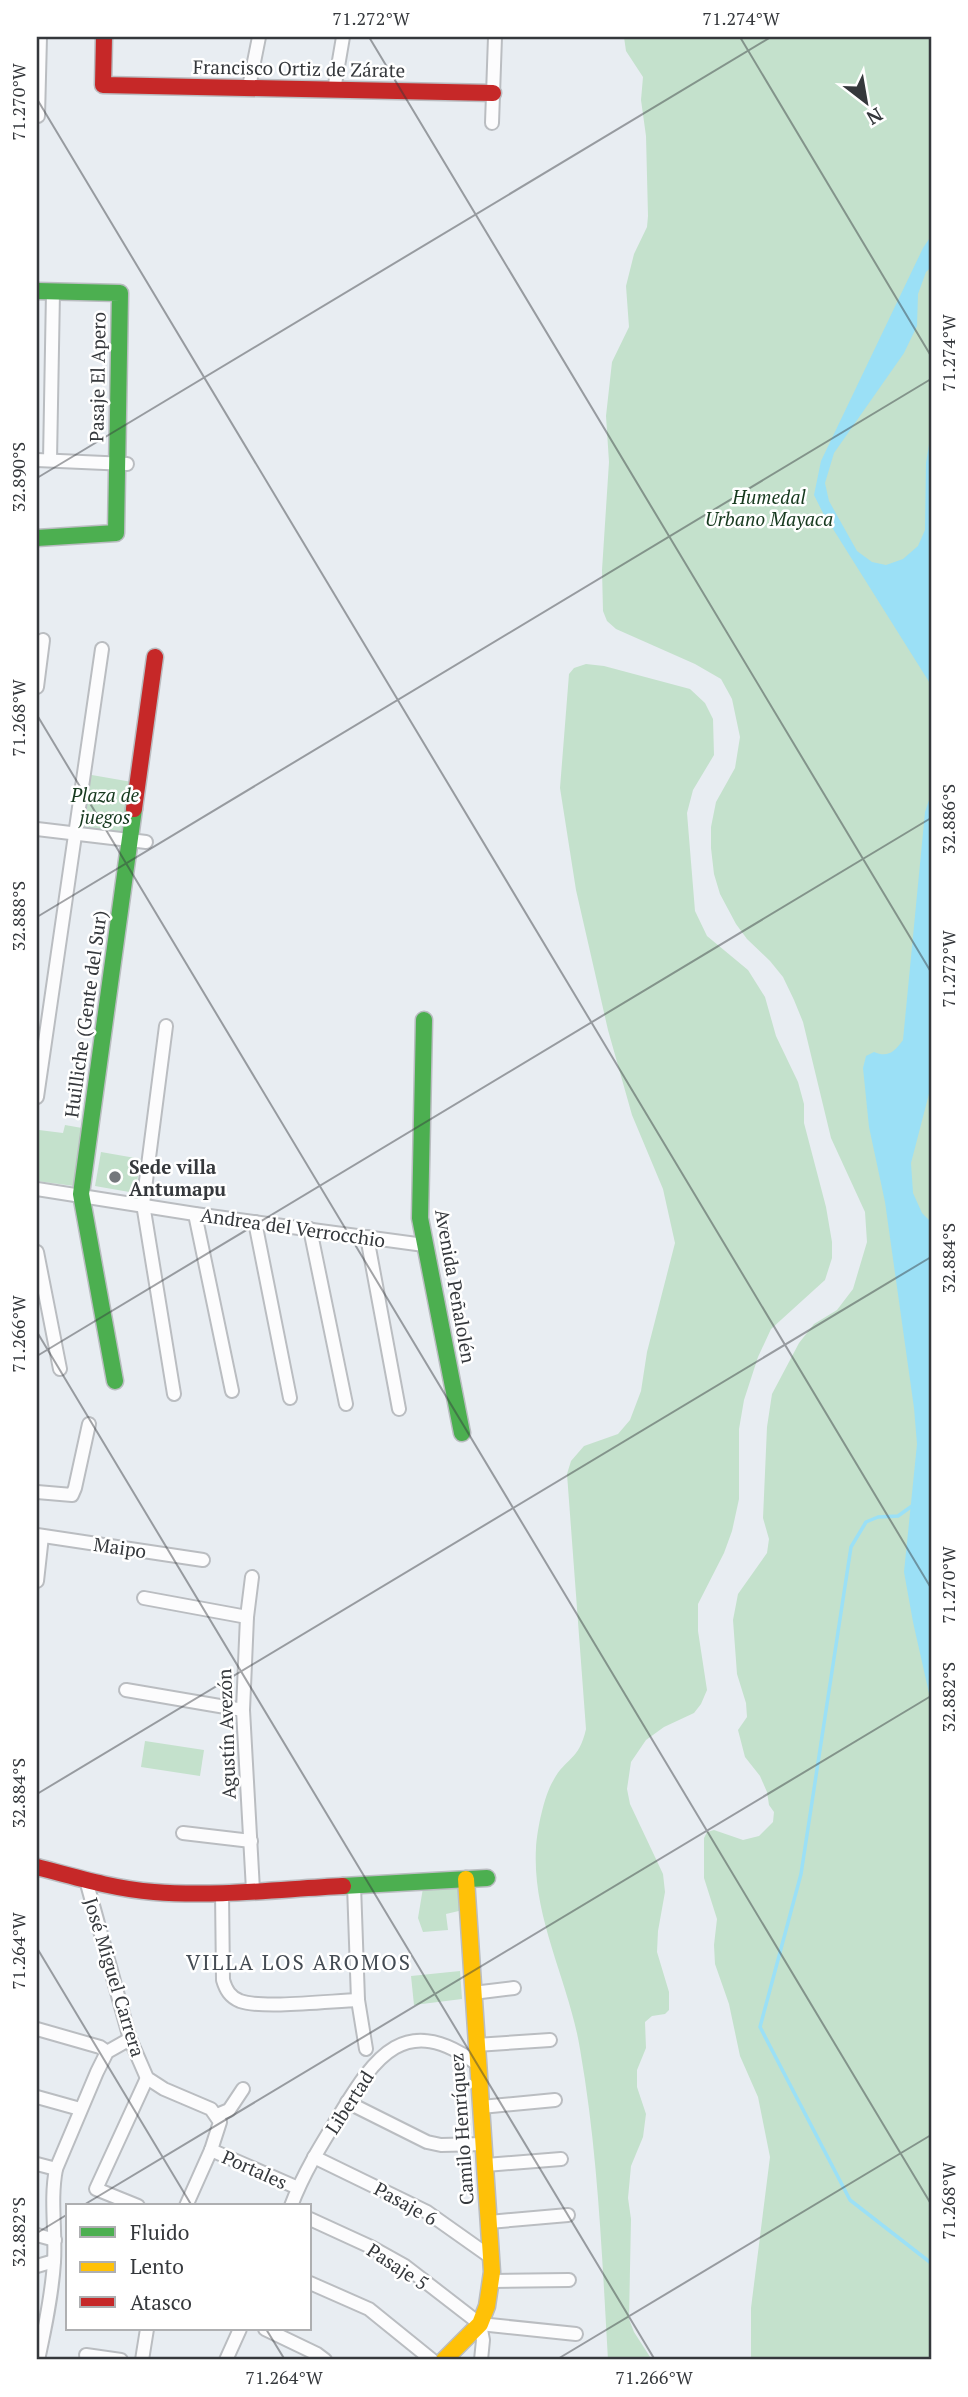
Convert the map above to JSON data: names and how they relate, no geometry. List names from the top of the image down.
{
  "streets": {
    "street": [
      "Francisco Ortiz de Zárate",
      "Pasaje El Apero",
      "Huilliche (Gente del Sur)",
      "Andrea del Verrocchio",
      "Avenida Peñalolén",
      "Maipo",
      "Agustín Avezón",
      "José Miguel Carrera",
      "Libertad",
      "Camilo Henríquez",
      "Portales",
      "Pasaje 6",
      "Pasaje 5"
    ]
  },
  "crossings": [
    ["Huilliche (Gente del Sur)", "Andrea del Verrocchio"],
    ["Andrea del Verrocchio", "Avenida Peñalolén"],
    ["Libertad", "Camilo Henríquez"],
    ["Libertad", "Portales"],
    ["Libertad", "Pasaje 6"],
    ["Camilo Henríquez", "Pasaje 6"],
    ["Camilo Henríquez", "Pasaje 5"]
  ],
  "districts": ["VILLA LOS AROMOS"],
  "parks": ["Humedal Urbano Mayaca", "Plaza de juegos"],
  "places": ["Sede villa Antumapu"],
  "legend": ["Fluido", "Lento", "Atasco"],
  "north": "bottom right",
  "coordinates": [
    "71.272°W",
    "71.274°W",
    "71.270°W",
    "32.890°S",
    "71.268°W",
    "32.886°S",
    "32.888°S",
    "32.884°S",
    "71.266°W",
    "32.882°S",
    "71.264°W"
  ]
}
